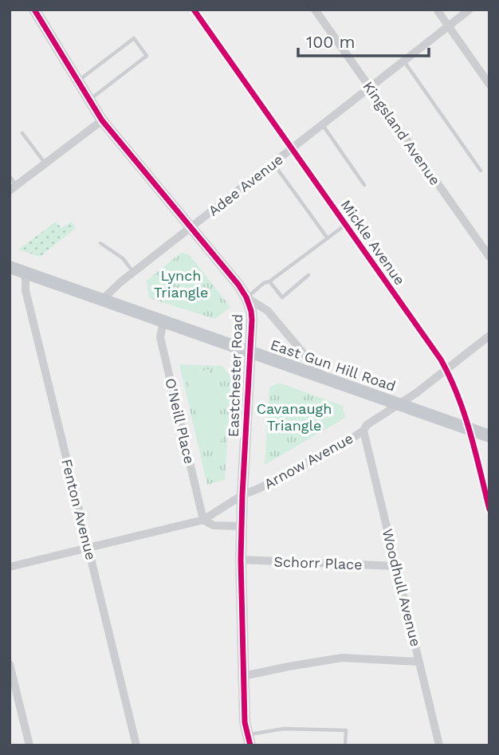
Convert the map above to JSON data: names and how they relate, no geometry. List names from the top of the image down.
{
  "streets": {
    "main road": ["East Gun Hill Road", "Eastchester Road"],
    "street": [
      "Kingsland Avenue",
      "Adee Avenue",
      "Mickle Avenue",
      "O'Neill Place",
      "Arnow Avenue",
      "Fenton Avenue",
      "Schorr Place",
      "Woodhull Avenue"
    ]
  },
  "crossings": [
    ["Kingsland Avenue", "Adee Avenue"],
    ["Adee Avenue", "Mickle Avenue"],
    ["Adee Avenue", "East Gun Hill Road"],
    ["Adee Avenue", "Eastchester Road"],
    ["Mickle Avenue", "East Gun Hill Road"],
    ["Mickle Avenue", "Arnow Avenue"],
    ["East Gun Hill Road", "Eastchester Road"],
    ["East Gun Hill Road", "O'Neill Place"],
    ["East Gun Hill Road", "Arnow Avenue"],
    ["East Gun Hill Road", "Fenton Avenue"],
    ["Eastchester Road", "Arnow Avenue"],
    ["Eastchester Road", "Schorr Place"],
    ["O'Neill Place", "Arnow Avenue"],
    ["Arnow Avenue", "Fenton Avenue"],
    ["Arnow Avenue", "Woodhull Avenue"],
    ["Schorr Place", "Woodhull Avenue"]
  ],
  "parks": ["Lynch Triangle", "Cavanaugh Triangle"],
  "scale_bar": "100 m"
}
